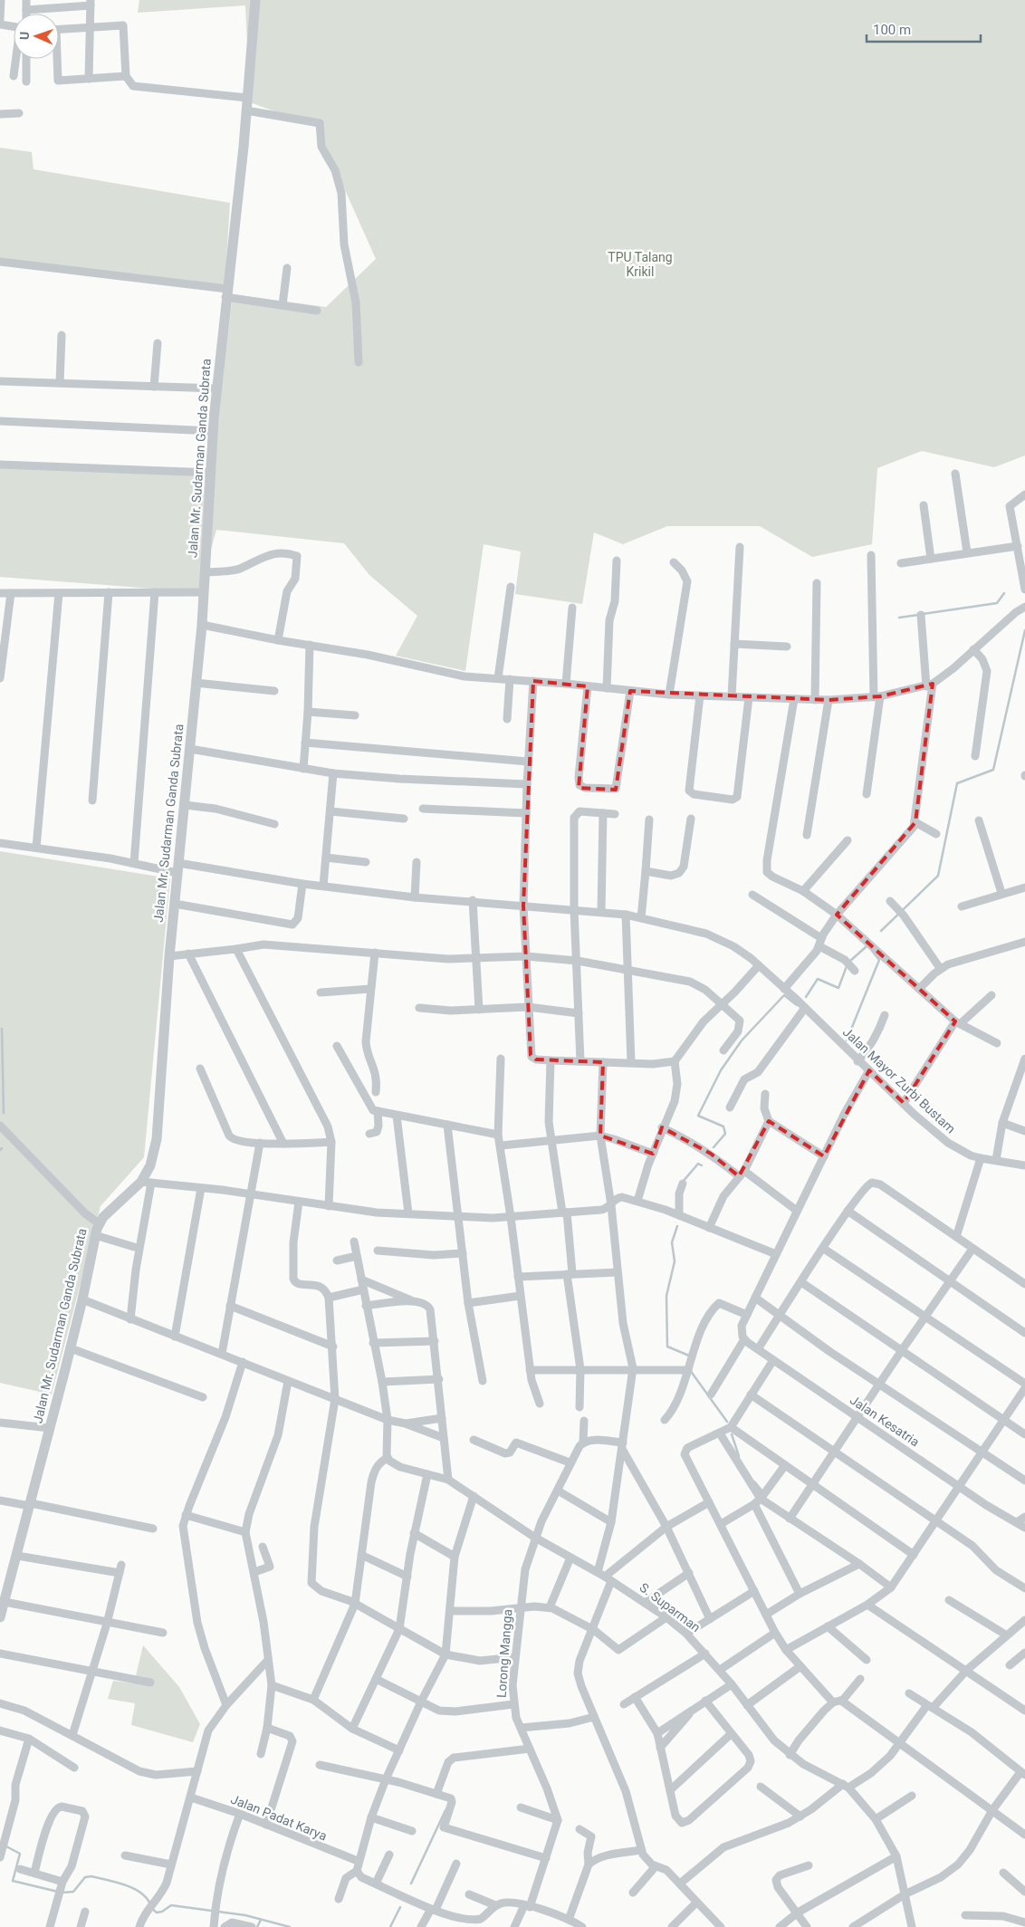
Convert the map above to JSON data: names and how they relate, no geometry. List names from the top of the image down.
{
  "streets": {
    "street": [
      "Jalan Mr. Sudarman Ganda Subrata",
      "Jalan Mayor Zurbi Bustam",
      "Jalan Kesatria",
      "S. Suparman",
      "Lorong Mangga",
      "Jalan Padat Karya"
    ]
  },
  "crossings": [
    ["Jalan Mr. Sudarman Ganda Subrata", "Jalan Mayor Zurbi Bustam"],
    ["S. Suparman", "Lorong Mangga"]
  ],
  "parks": ["TPU Talang Krikil"],
  "scale_bar": "100 m",
  "north": "left"
}
